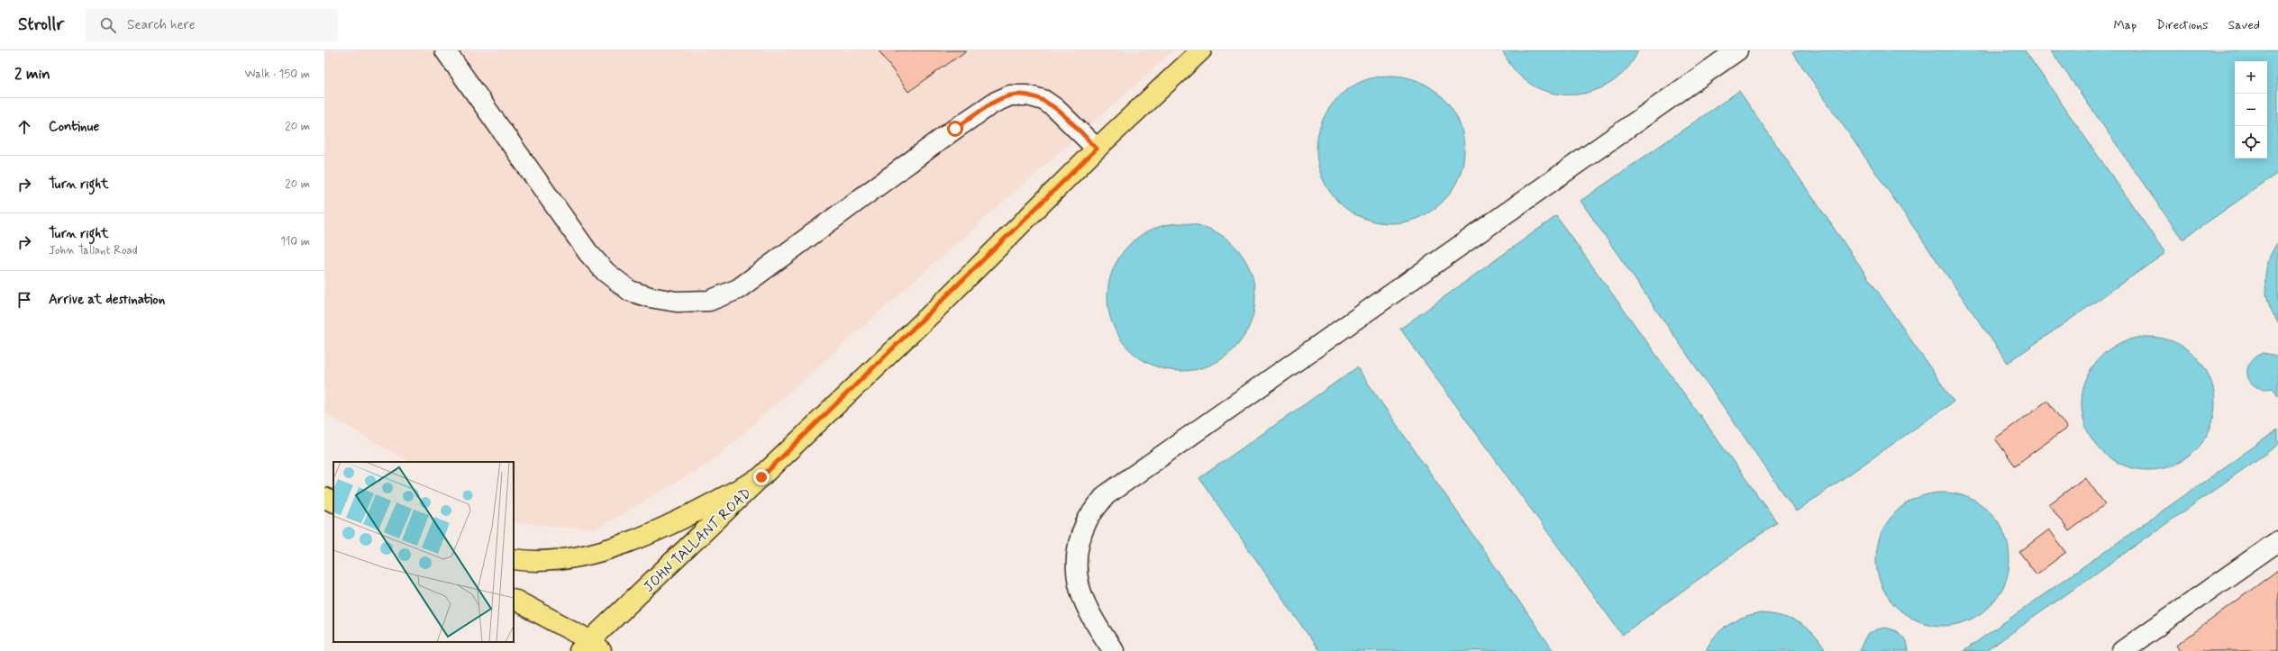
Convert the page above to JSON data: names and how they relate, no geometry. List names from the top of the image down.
{
  "streets": {
    "main road": ["JOHN TALLANT ROAD"]
  },
  "page": {
    "header": "Strollr",
    "search": "Search here",
    "nav": ["Map", "Directions", "Saved"],
    "heading": ["2 min", "Walk · 150 m"],
    "map_buttons": ["+", "−"],
    "list": [
      ["Continue", "20 m"],
      ["Turn right", "20 m"],
      ["Turn right", "John Tallant Road", "110 m"],
      "Arrive at destination"
    ]
  }
}
